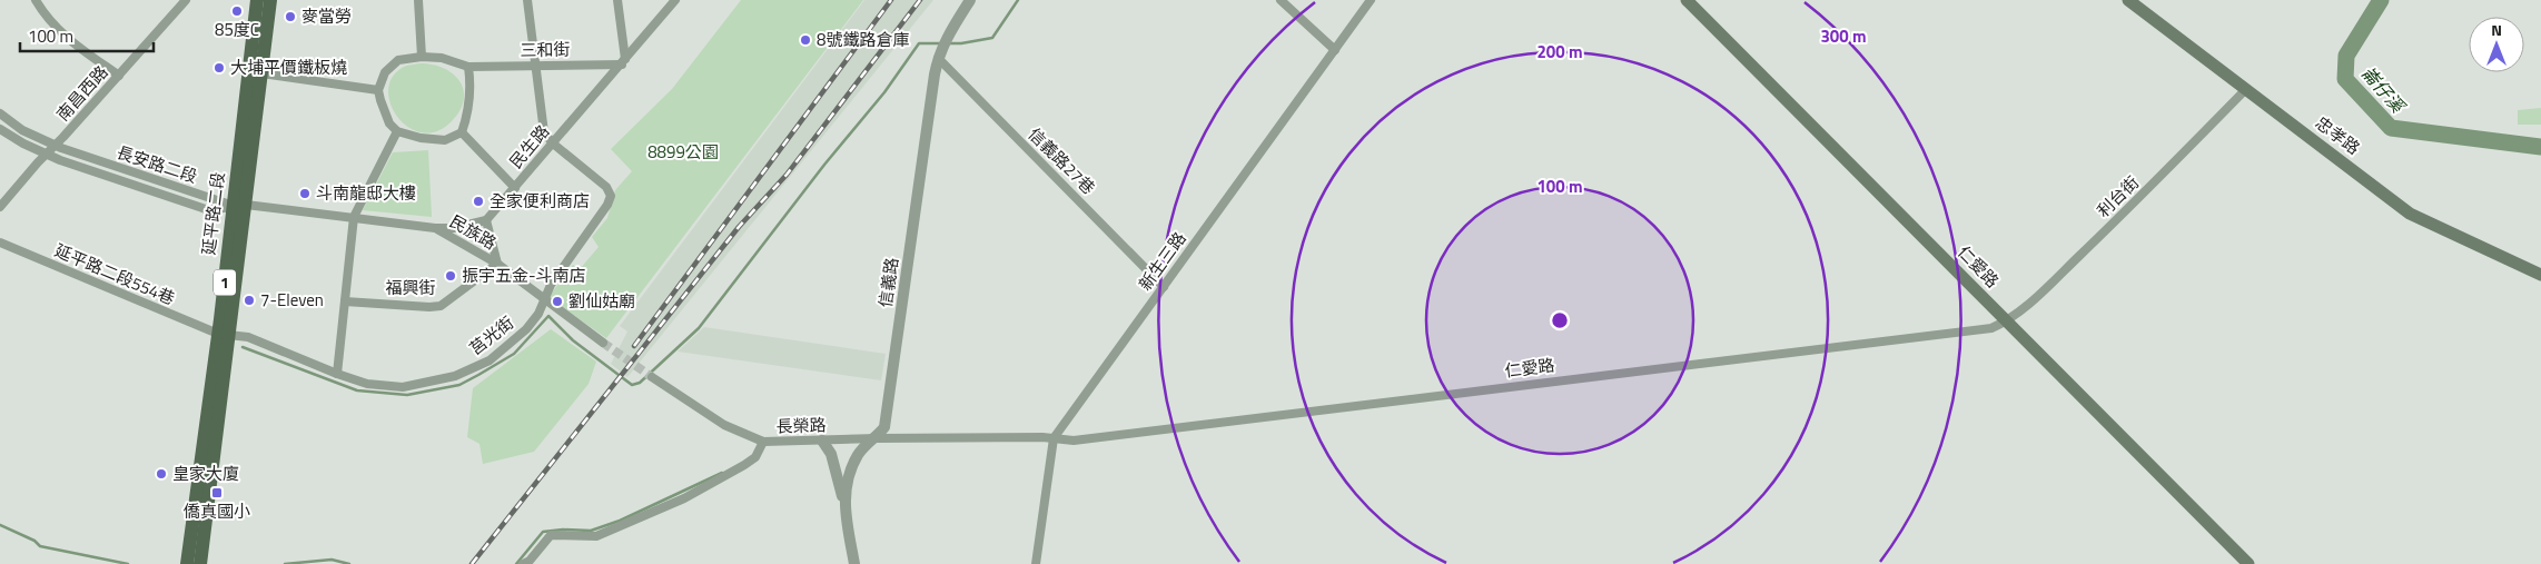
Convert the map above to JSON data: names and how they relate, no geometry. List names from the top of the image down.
{
  "streets": {
    "main road": [
      "忠孝路",
      "延平路二段",
      "仁愛路",
      "1"
    ],
    "street": [
      "三和街",
      "南昌西路",
      "民生路",
      "信義路27巷",
      "長安路二段",
      "利台街",
      "民族路",
      "新生三路",
      "延平路二段554巷",
      "信義路",
      "福興街",
      "莒光街",
      "長榮路"
    ]
  },
  "crossings": [
    ["三和街", "民生路"],
    ["南昌西路", "長安路二段"],
    ["忠孝路", "利台街"],
    ["民生路", "莒光街"],
    ["信義路27巷", "新生三路"],
    ["信義路27巷", "信義路"],
    ["長安路二段", "延平路二段"],
    ["利台街", "仁愛路"],
    ["延平路二段", "延平路二段554巷"],
    ["延平路二段", "莒光街"],
    ["民族路", "福興街"],
    ["民族路", "莒光街"],
    ["新生三路", "仁愛路"],
    ["新生三路", "長榮路"],
    ["仁愛路", "長榮路"],
    ["延平路二段554巷", "莒光街"],
    ["信義路", "長榮路"]
  ],
  "water": ["崙仔溪"],
  "parks": ["8899公園"],
  "places": {
    "other": [
      "85度C",
      "麥當勞",
      "8號鐵路倉庫",
      "大埔平價鐵板燒",
      "斗南龍邸大樓",
      "全家便利商店",
      "振宇五金-斗南店",
      "7-Eleven",
      "劉仙姑廟",
      "皇家大廈"
    ],
    "transit": ["僑真國小"]
  },
  "scale_bar": "100 m",
  "north": "top",
  "rings": ["300 m", "200 m", "100 m"]
}
